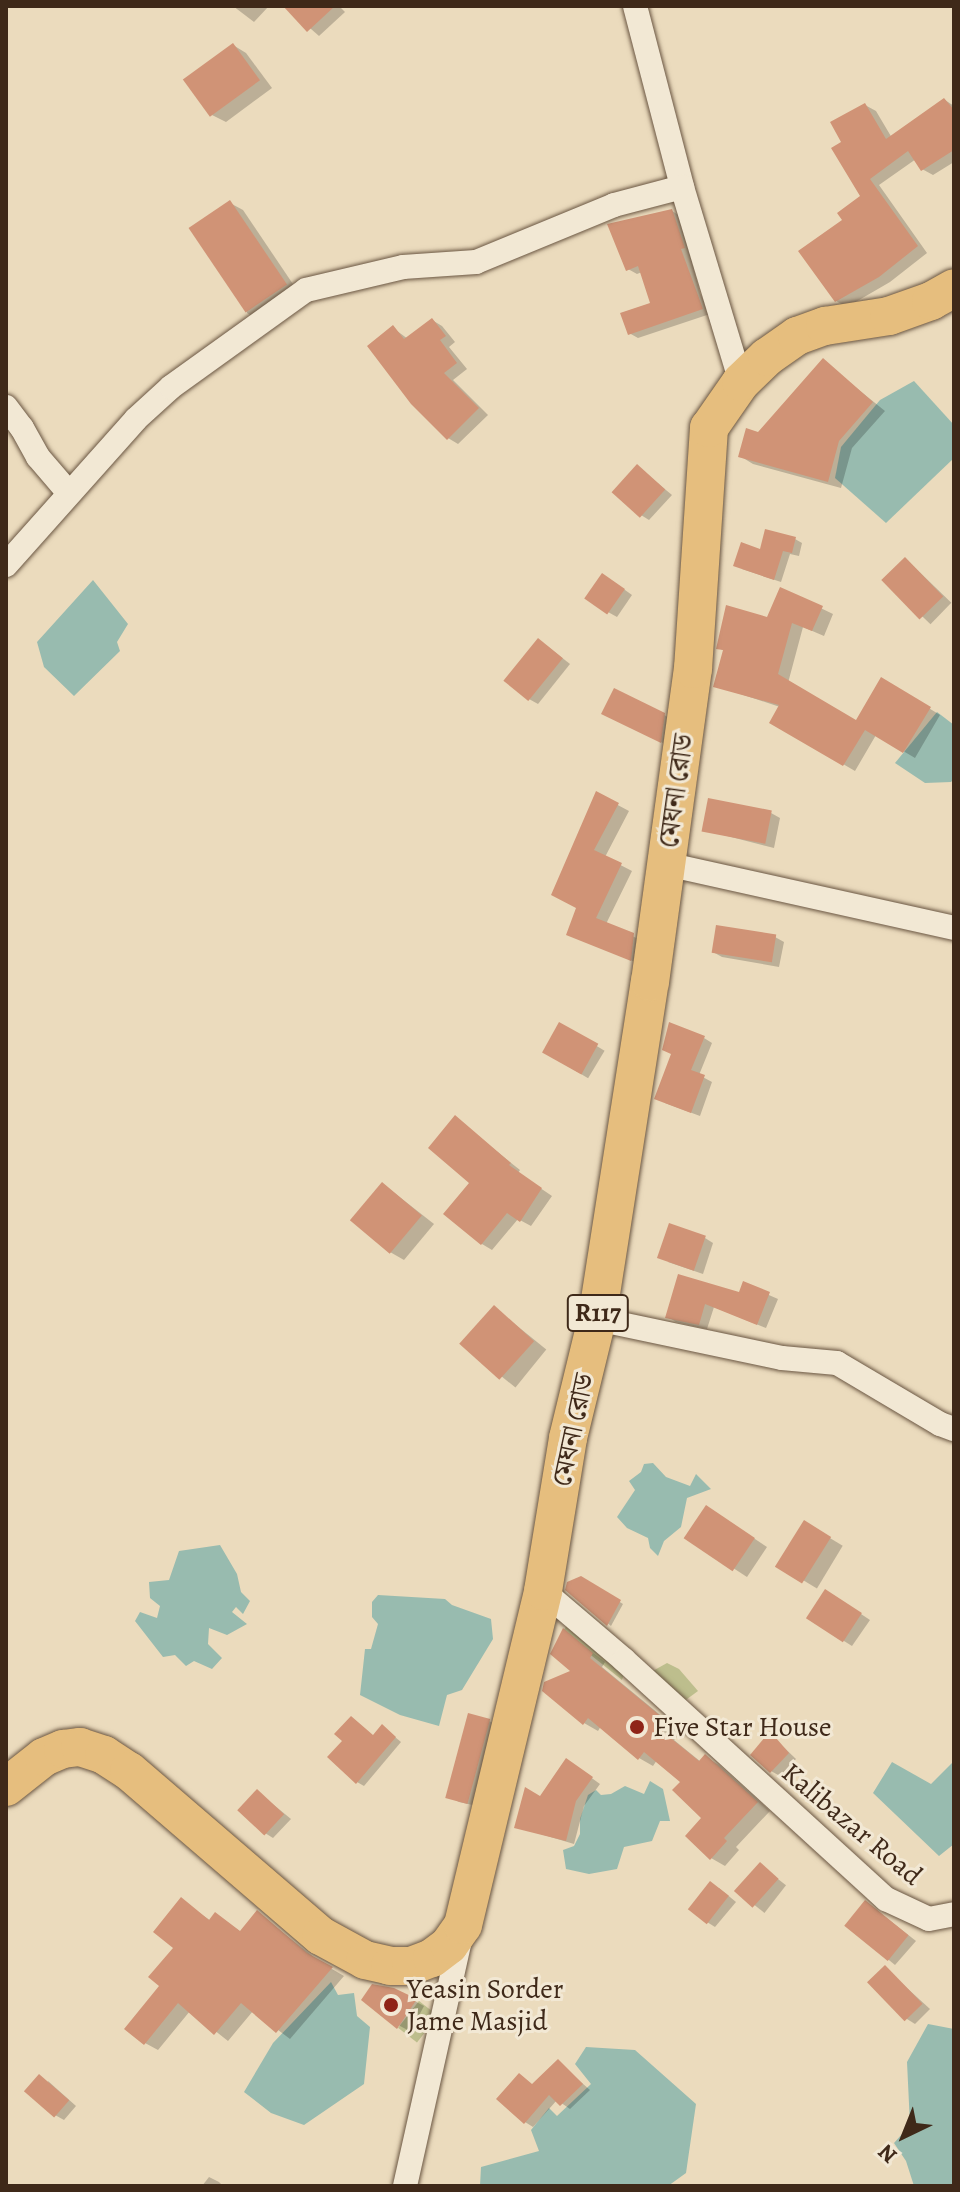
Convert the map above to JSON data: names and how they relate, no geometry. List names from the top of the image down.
{
  "streets": {
    "main road": ["মেঘনা রোড", "R117"],
    "street": ["Kalibazar Road"]
  },
  "crossings": [
    ["মেঘনা রোড", "Kalibazar Road"]
  ],
  "places": ["Five Star House", "Yeasin Sorder Jame Masjid"],
  "north": "bottom left"
}
